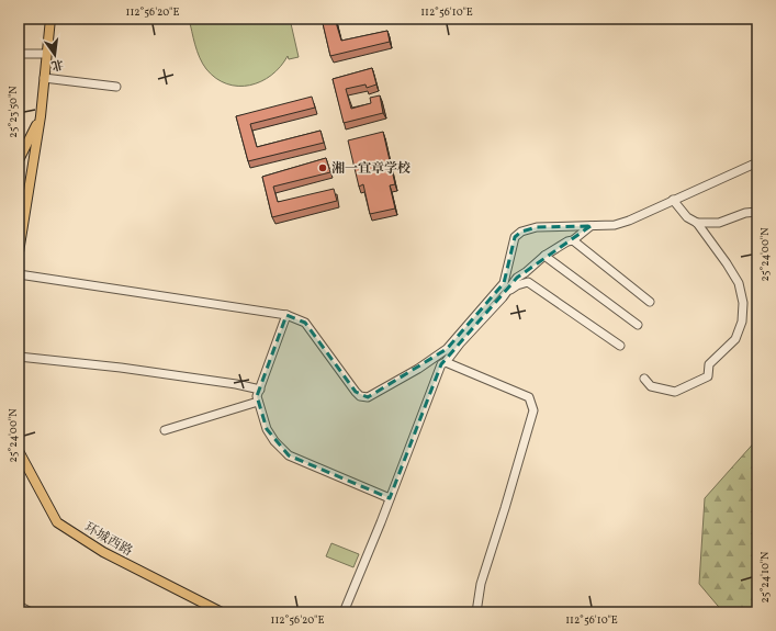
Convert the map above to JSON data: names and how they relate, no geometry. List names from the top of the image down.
{
  "streets": {
    "main road": ["环城西路"]
  },
  "places": ["湘一宜章学校"],
  "north": "bottom",
  "coordinates": [
    "112°56'20\"E",
    "112°56'10\"E",
    "25°23'50\"N",
    "25°24'00\"N",
    "25°24'10\"N"
  ]
}
